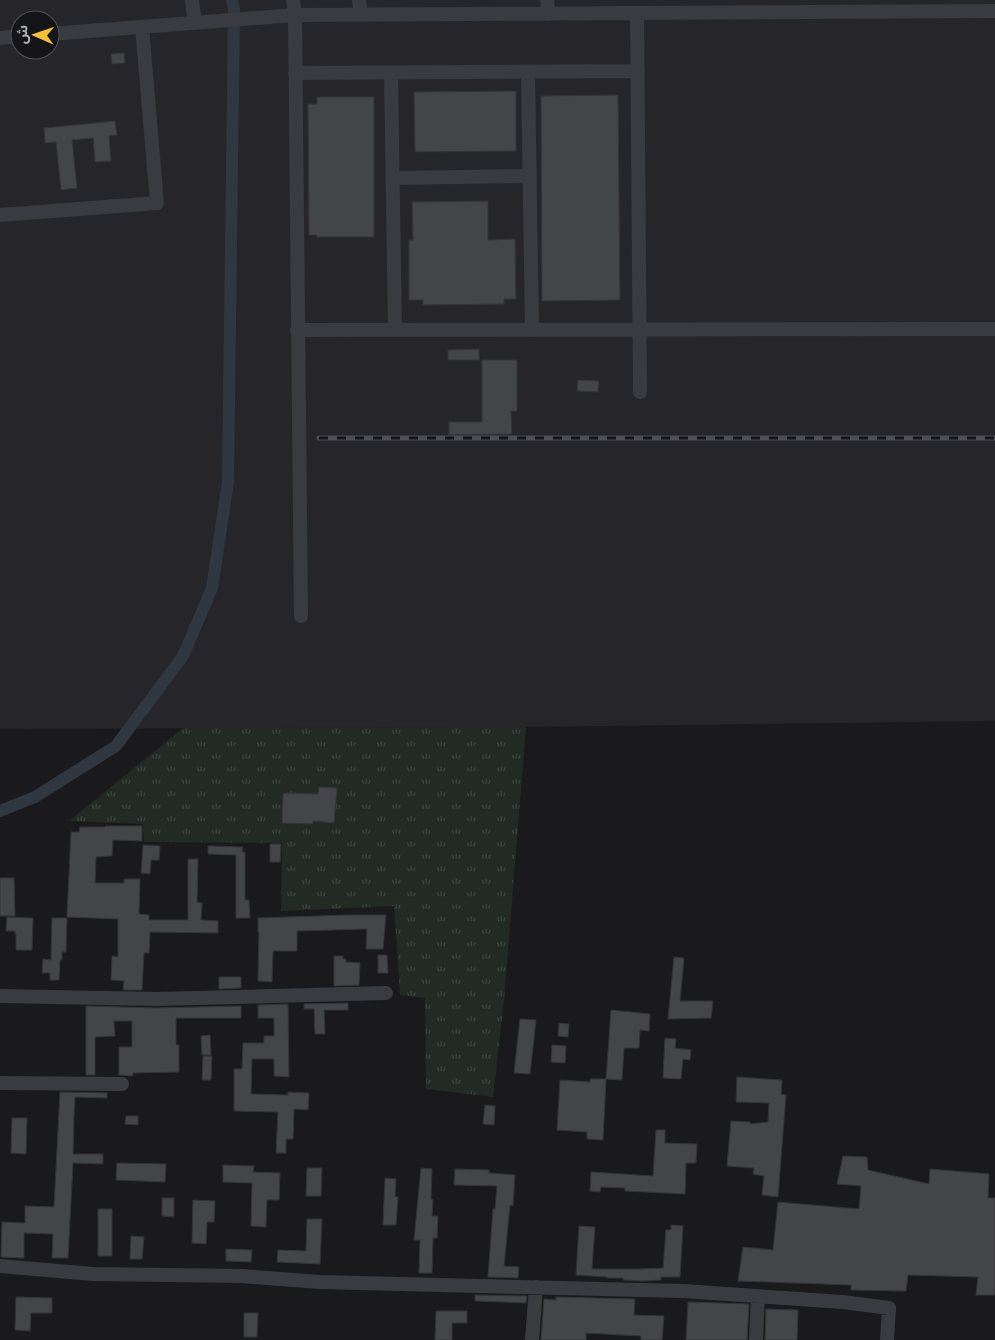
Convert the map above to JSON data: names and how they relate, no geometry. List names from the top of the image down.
{
  "north": "left"
}
